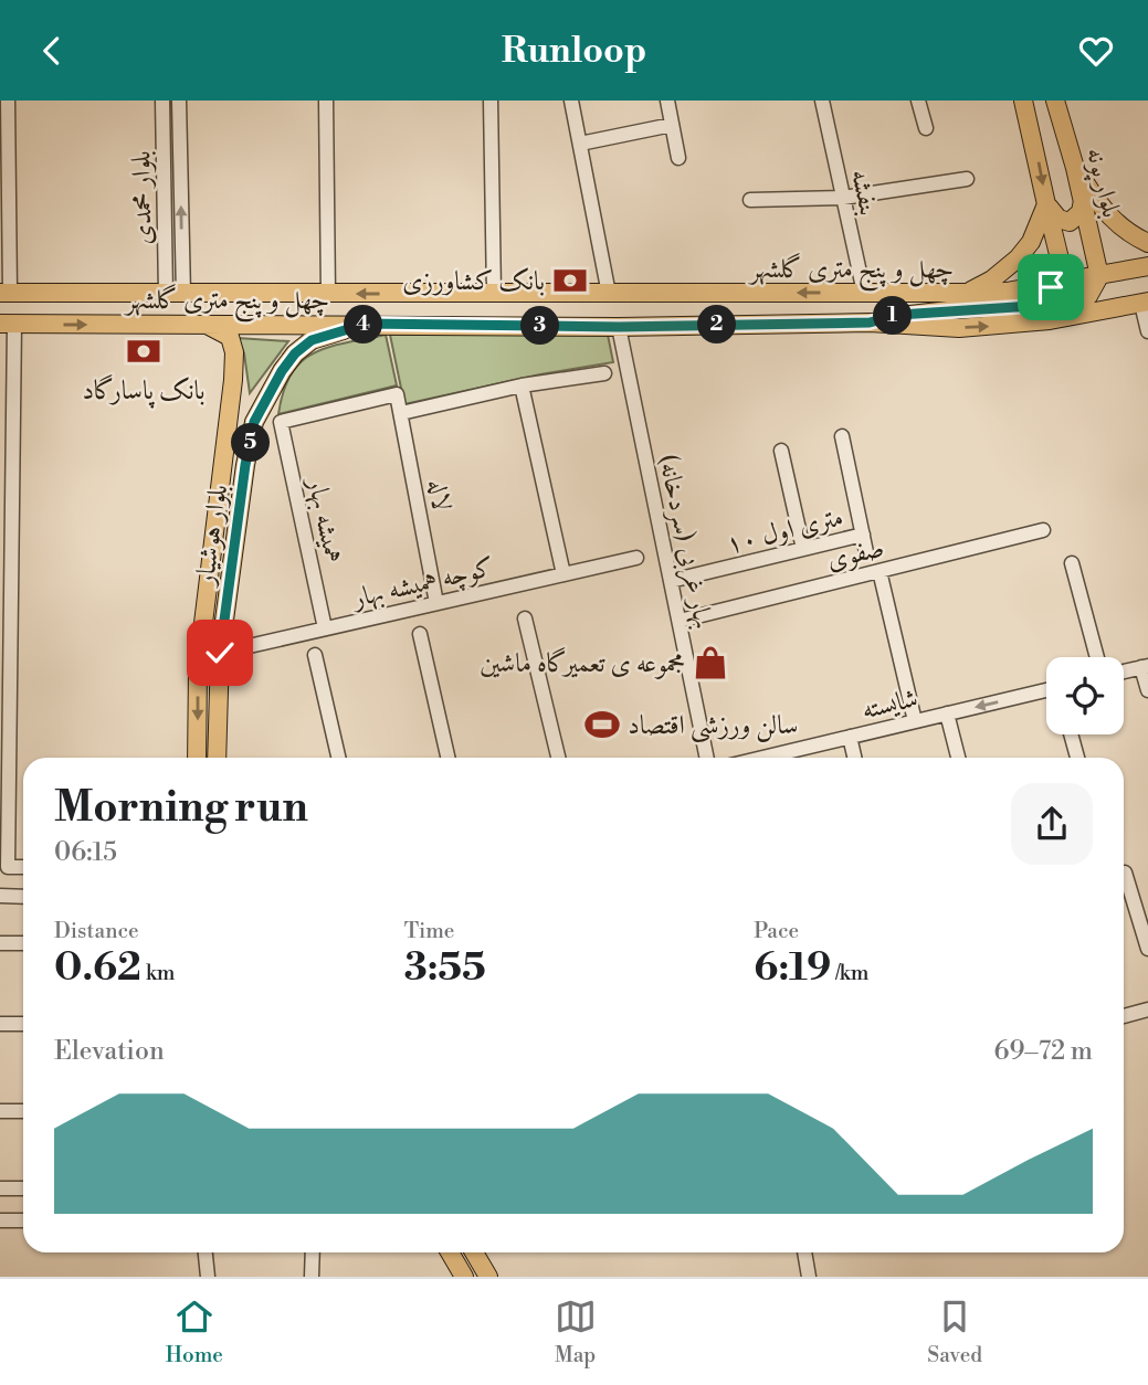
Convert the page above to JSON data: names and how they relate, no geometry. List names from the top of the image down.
{
  "streets": {
    "main road": ["بلوار پونه", "چهل و پنج متری گلشهر", "بلوار هوشیار"],
    "street": [
      "بنفشه",
      "بلوار محمدی",
      "لاله",
      "همیشه بهار",
      "۱۰ متری اول",
      "بهار غربی (سردخانه)",
      "صفوی",
      "کوچه همیشه بهار",
      "شایسته"
    ]
  },
  "crossings": [
    ["بلوار پونه", "چهل و پنج متری گلشهر"],
    ["بنفشه", "چهل و پنج متری گلشهر"],
    ["بلوار محمدی", "چهل و پنج متری گلشهر"],
    ["چهل و پنج متری گلشهر", "بلوار هوشیار"],
    ["چهل و پنج متری گلشهر", "بهار غربی (سردخانه)"],
    ["لاله", "همیشه بهار"],
    ["لاله", "کوچه همیشه بهار"],
    ["همیشه بهار", "کوچه همیشه بهار"],
    ["۱۰ متری اول", "بهار غربی (سردخانه)"],
    ["بلوار هوشیار", "کوچه همیشه بهار"],
    ["بهار غربی (سردخانه)", "صفوی"]
  ],
  "one_way": ["شایسته"],
  "places": {
    "bank": ["بانک کشاورزی", "بانک پاسارگاد"],
    "shop": ["مجموعه ی تعمیرگاه ماشین"],
    "sports": ["سالن ورزشی اقتصاد"]
  },
  "page": {
    "header": "Runloop",
    "pins": [
      "1",
      "2",
      "4",
      "3",
      "5"
    ],
    "heading": ["Morning run", "06:15"],
    "stats": [
      ["Distance", "0.62 km"],
      ["Time", "3:55"],
      ["Pace", "6:19 /km"]
    ],
    "chart": ["Elevation", "69–72 m"],
    "tabs": ["Home", "Map", "Saved"]
  }
}
